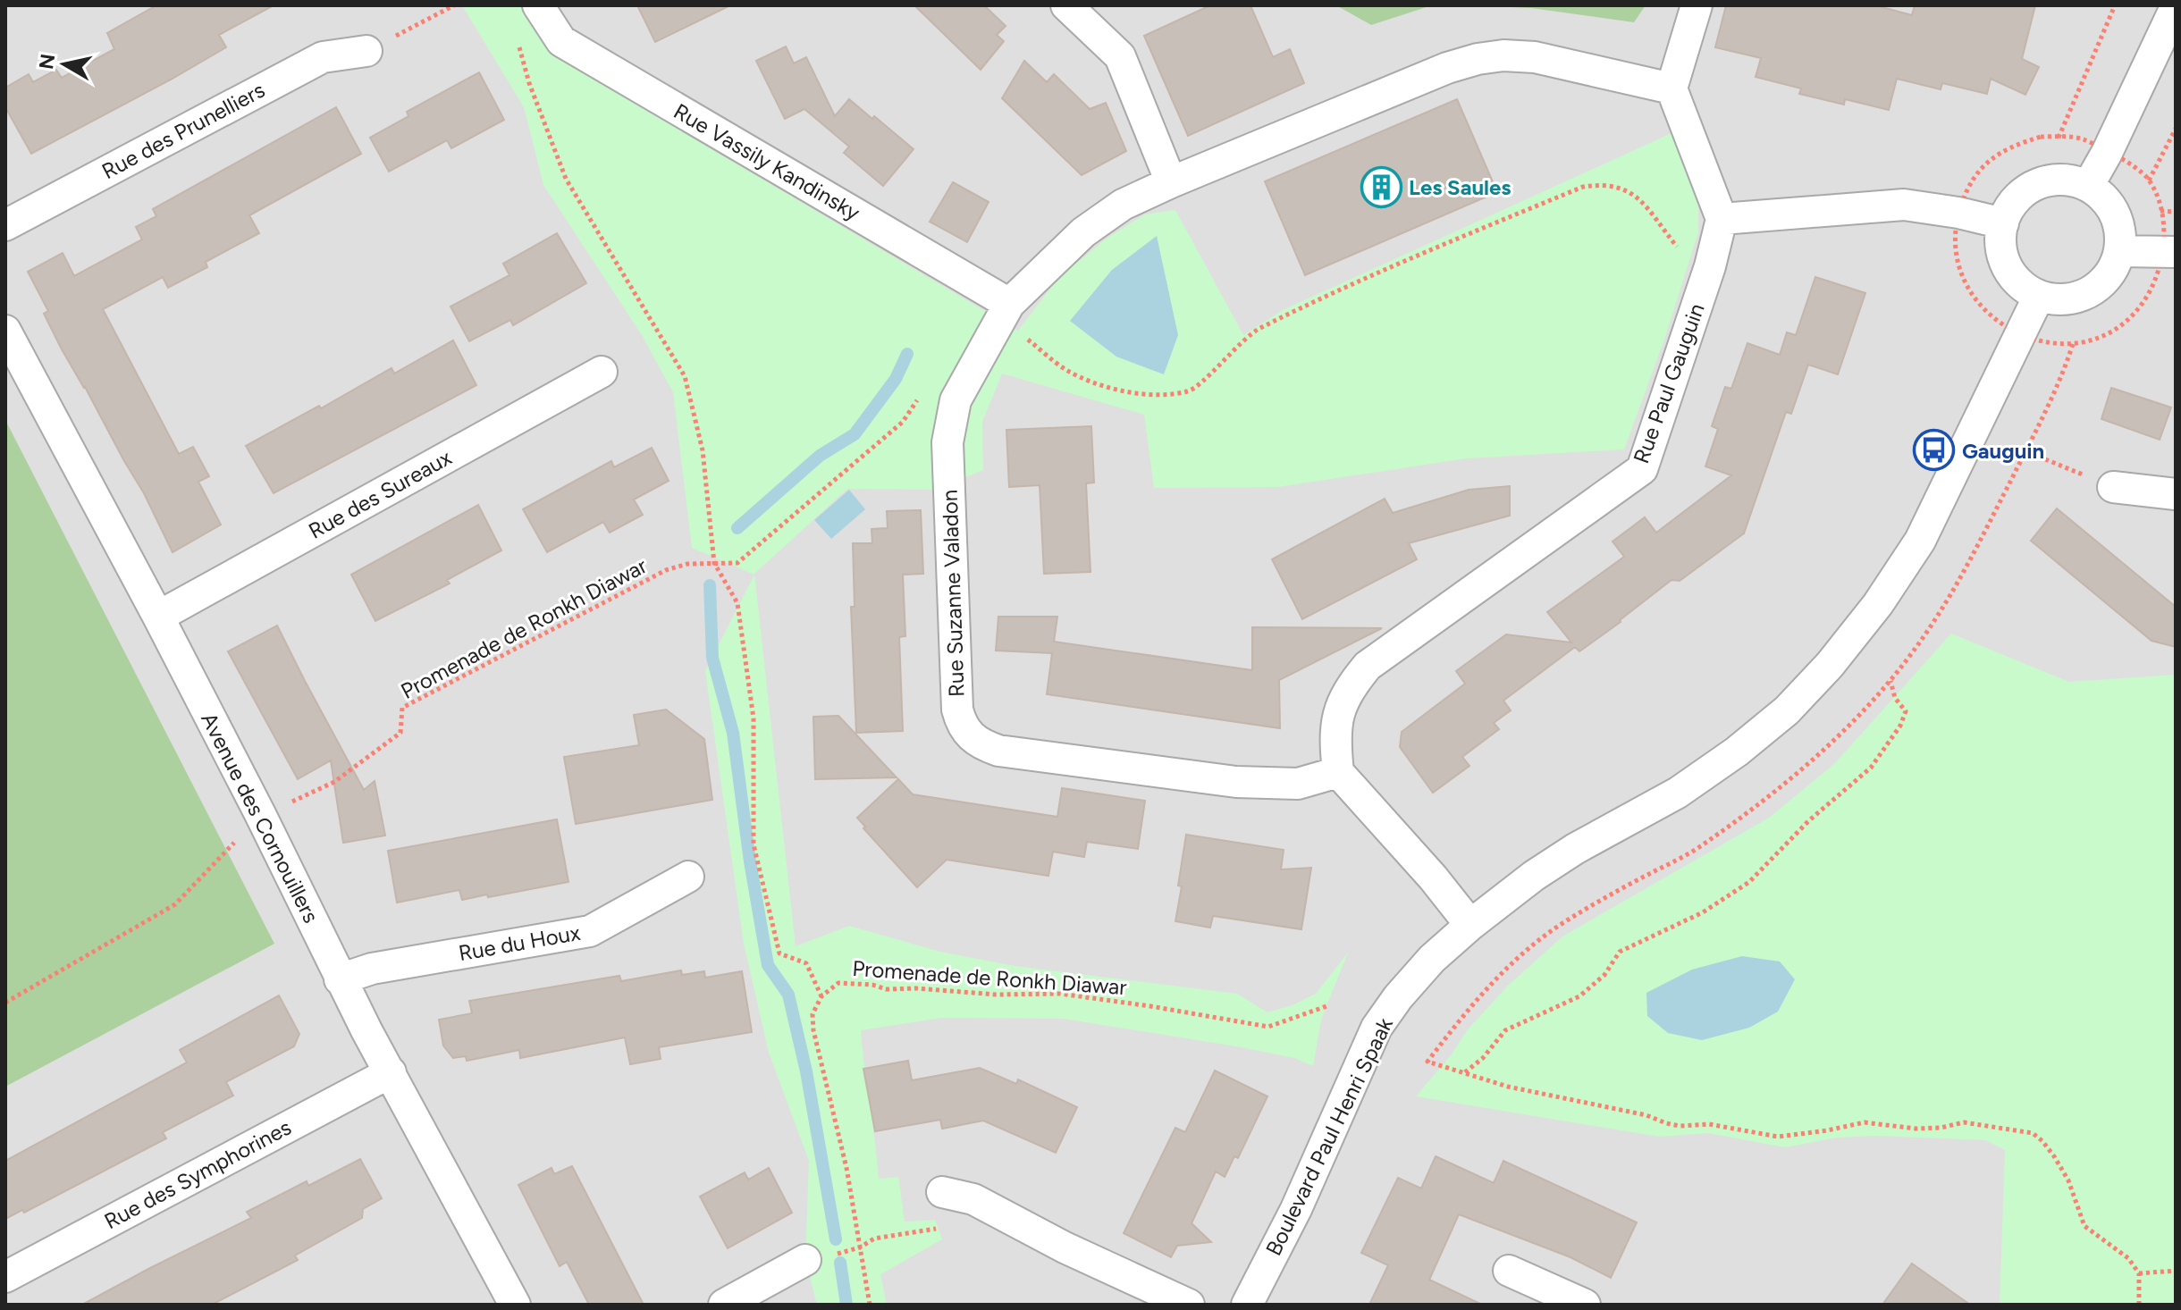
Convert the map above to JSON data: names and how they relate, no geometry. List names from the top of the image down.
{
  "streets": {
    "street": [
      "Rue des Prunelliers",
      "Rue Vassily Kandinsky",
      "Rue Paul Gauguin",
      "Rue des Sureaux",
      "Rue Suzanne Valadon",
      "Avenue des Cornouillers",
      "Rue du Houx",
      "Boulevard Paul Henri Spaak",
      "Rue des Symphorines"
    ],
    "path": ["Promenade de Ronkh Diawar"]
  },
  "crossings": [
    ["Rue Vassily Kandinsky", "Rue Suzanne Valadon"],
    ["Rue Paul Gauguin", "Rue Suzanne Valadon"],
    ["Rue des Sureaux", "Avenue des Cornouillers"],
    ["Promenade de Ronkh Diawar", "Avenue des Cornouillers"],
    ["Avenue des Cornouillers", "Rue du Houx"],
    ["Avenue des Cornouillers", "Rue des Symphorines"]
  ],
  "places": {
    "building": ["Les Saules"],
    "bus stop": ["Gauguin"]
  },
  "north": "left"
}
